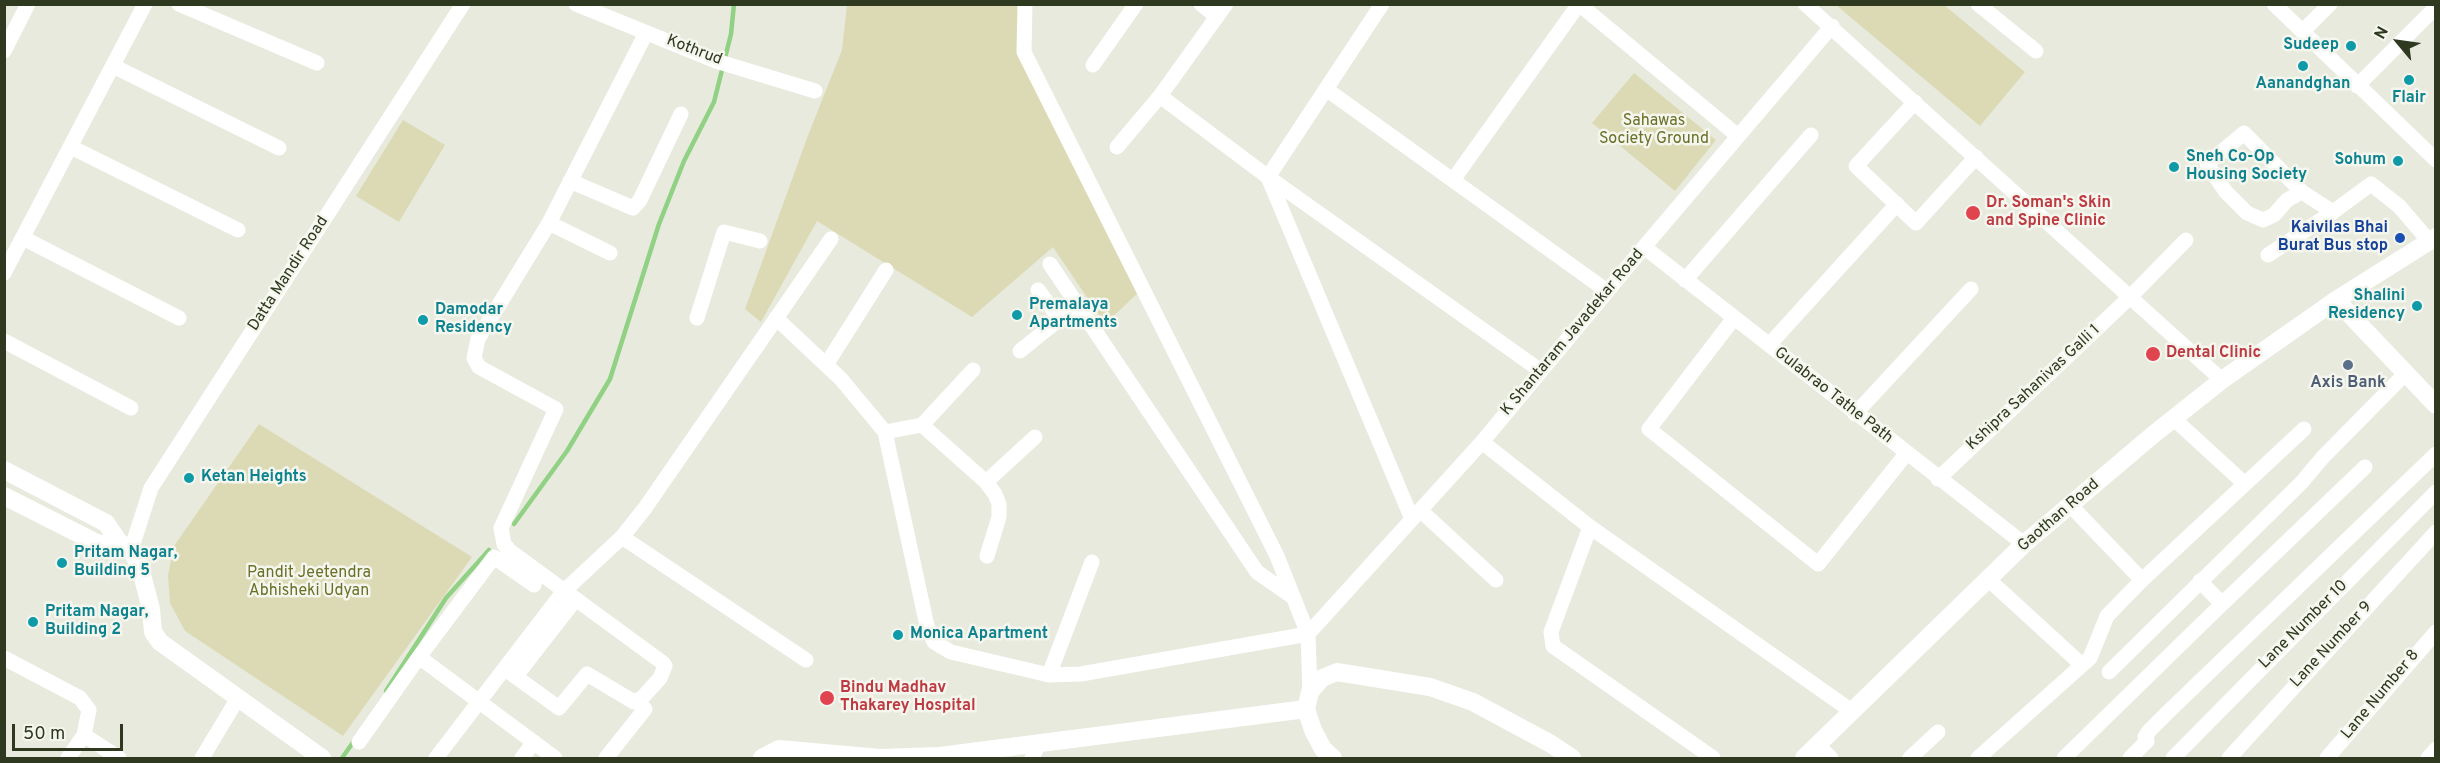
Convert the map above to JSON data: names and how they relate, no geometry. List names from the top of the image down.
{
  "streets": {
    "street": [
      "Kothrud",
      "Datta Mandir Road",
      "K Shantaram Javadekar Road",
      "Kshipra Sahanivas Galli 1",
      "Gulabrao Tathe Path",
      "Gaothan Road",
      "Lane Number 10",
      "Lane Number 9",
      "Lane Number 8"
    ]
  },
  "crossings": [
    ["K Shantaram Javadekar Road", "Gulabrao Tathe Path"],
    ["Kshipra Sahanivas Galli 1", "Gulabrao Tathe Path"],
    ["Gulabrao Tathe Path", "Gaothan Road"]
  ],
  "parks": ["Sahawas Society Ground", "Pandit Jeetendra Abhisheki Udyan"],
  "places": [
    "Sudeep",
    "Aanandghan",
    "Flair",
    "Sohum",
    "Sneh Co-Op Housing Society",
    "Dr. Soman's Skin and Spine Clinic",
    "Kaivilas Bhai Burat Bus stop",
    "Shalini Residency",
    "Premalaya Apartments",
    "Damodar Residency",
    "Dental Clinic",
    "Axis Bank",
    "Ketan Heights",
    "Pritam Nagar, Building 5",
    "Pritam Nagar, Building 2",
    "Monica Apartment",
    "Bindu Madhav Thakarey Hospital"
  ],
  "scale_bar": "50 m",
  "north": "top left"
}
